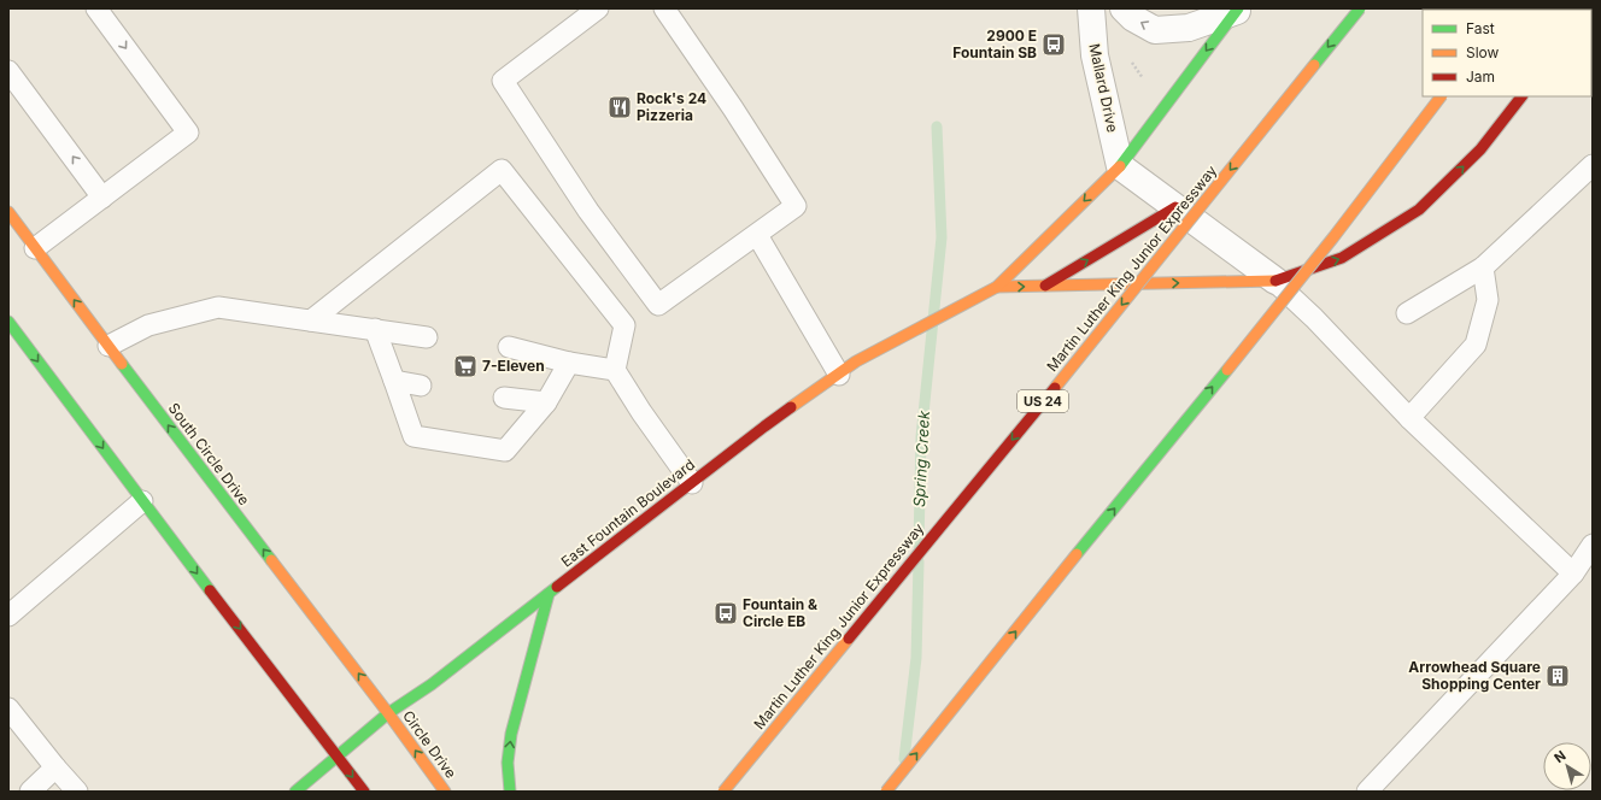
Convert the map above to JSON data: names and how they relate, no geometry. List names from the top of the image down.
{
  "streets": {
    "main road": [
      "Martin Luther King Junior Expressway",
      "US 24",
      "South Circle Drive",
      "East Fountain Boulevard",
      "Circle Drive"
    ],
    "street": ["Mallard Drive"]
  },
  "crossings": [
    ["Mallard Drive", "East Fountain Boulevard"],
    ["South Circle Drive", "East Fountain Boulevard"],
    ["South Circle Drive", "Circle Drive"],
    ["East Fountain Boulevard", "Circle Drive"]
  ],
  "one_way": ["Martin Luther King Junior Expressway"],
  "water": ["Spring Creek"],
  "places": {
    "bus stop": ["2900 E Fountain SB", "Fountain & Circle EB"],
    "restaurant": ["Rock's 24 Pizzeria"],
    "supermarket": ["7-Eleven"],
    "building": ["Arrowhead Square Shopping Center"]
  },
  "legend": ["Fast", "Slow", "Jam"],
  "north": "top left"
}
